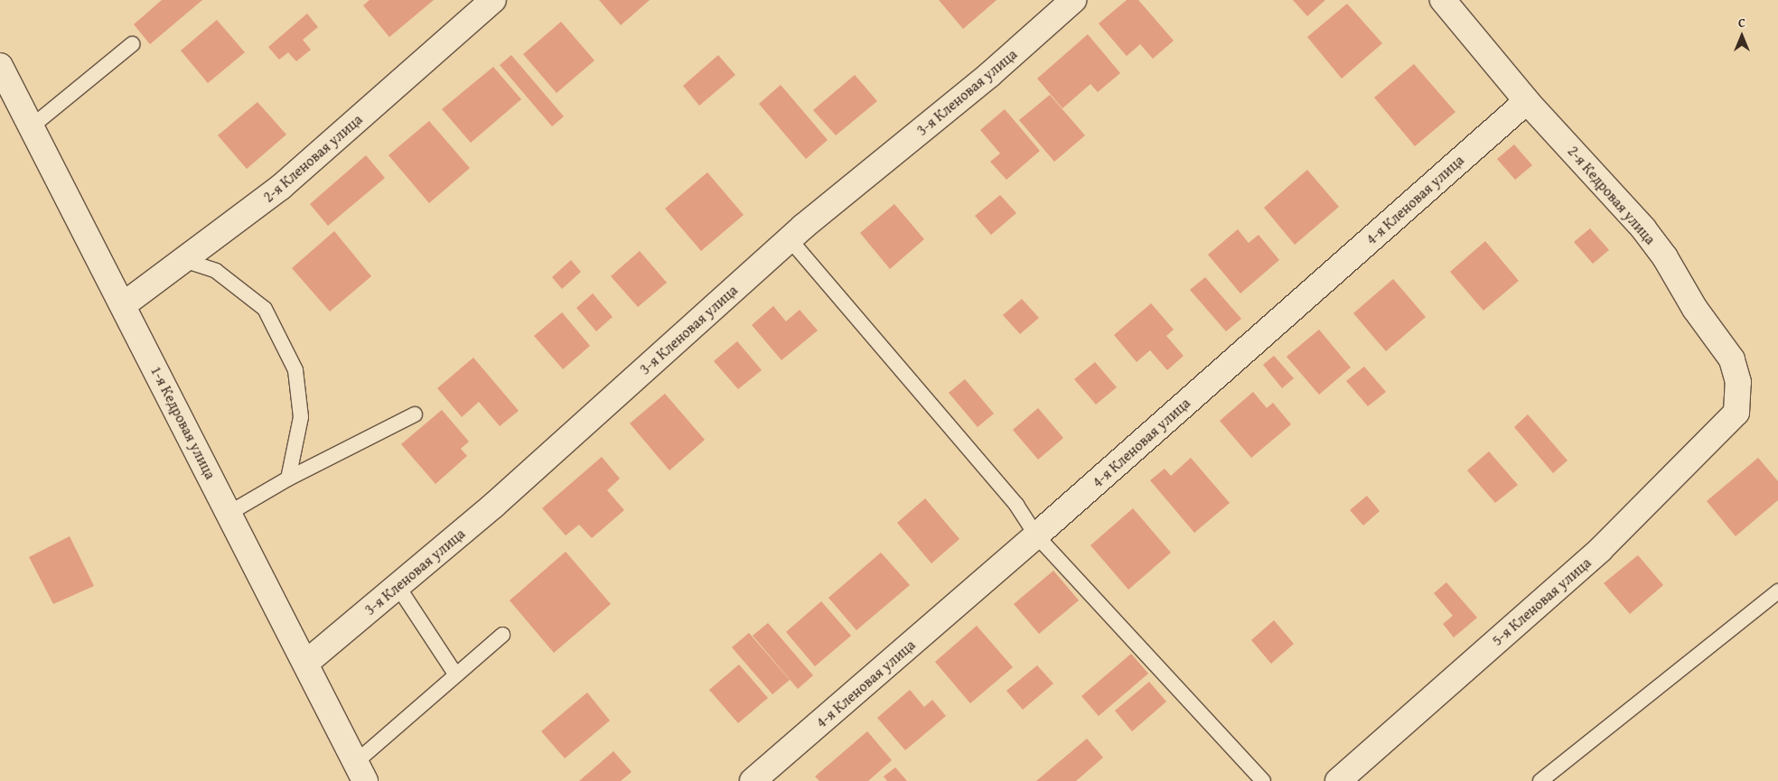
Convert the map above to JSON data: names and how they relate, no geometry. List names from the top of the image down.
{
  "streets": {
    "street": [
      "3-я Кленовая улица",
      "2-я Кленовая улица",
      "2-я Кедровая улица",
      "4-я Кленовая улица",
      "1-я Кедровая улица",
      "5-я Кленовая улица"
    ]
  },
  "crossings": [
    ["3-я Кленовая улица", "1-я Кедровая улица"],
    ["2-я Кленовая улица", "1-я Кедровая улица"],
    ["2-я Кедровая улица", "4-я Кленовая улица"],
    ["2-я Кедровая улица", "5-я Кленовая улица"]
  ],
  "north": "top"
}
